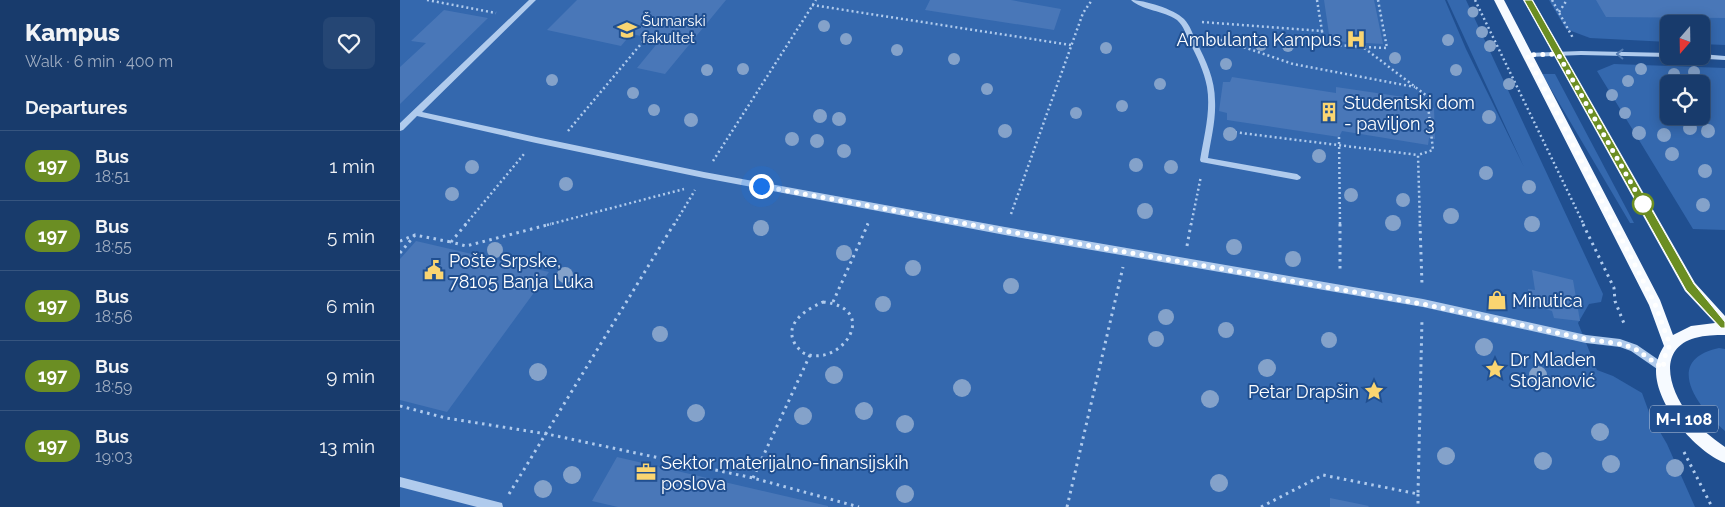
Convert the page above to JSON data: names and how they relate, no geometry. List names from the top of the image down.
{
  "streets": {
    "main road": ["M-I 108"]
  },
  "places": {
    "school or university": ["Šumarski fakultet"],
    "hospital": ["Ambulanta Kampus"],
    "building": ["Studentski dom - paviljon 3"],
    "public building": ["Pošte Srpske, 78105 Banja Luka"],
    "shop": ["Minutica"],
    "place": ["Dr Mladen Stojanović", "Petar Drapšin"],
    "office": ["Sektor materijalno-finansijskih poslova"]
  },
  "lines": ["bus line 197"],
  "north": "bottom",
  "page": {
    "heading": [
      ["Kampus", "Walk · 6 min · 400 m"],
      "Departures"
    ],
    "list": [
      {
        "mark": "197",
        "name": "Bus",
        "note": "18:51",
        "value": "1 min"
      },
      {
        "mark": "197",
        "name": "Bus",
        "note": "18:55",
        "value": "5 min"
      },
      {
        "mark": "197",
        "name": "Bus",
        "note": "18:56",
        "value": "6 min"
      },
      {
        "mark": "197",
        "name": "Bus",
        "note": "18:59",
        "value": "9 min"
      },
      {
        "mark": "197",
        "name": "Bus",
        "note": "19:03",
        "value": "13 min"
      }
    ]
  }
}
